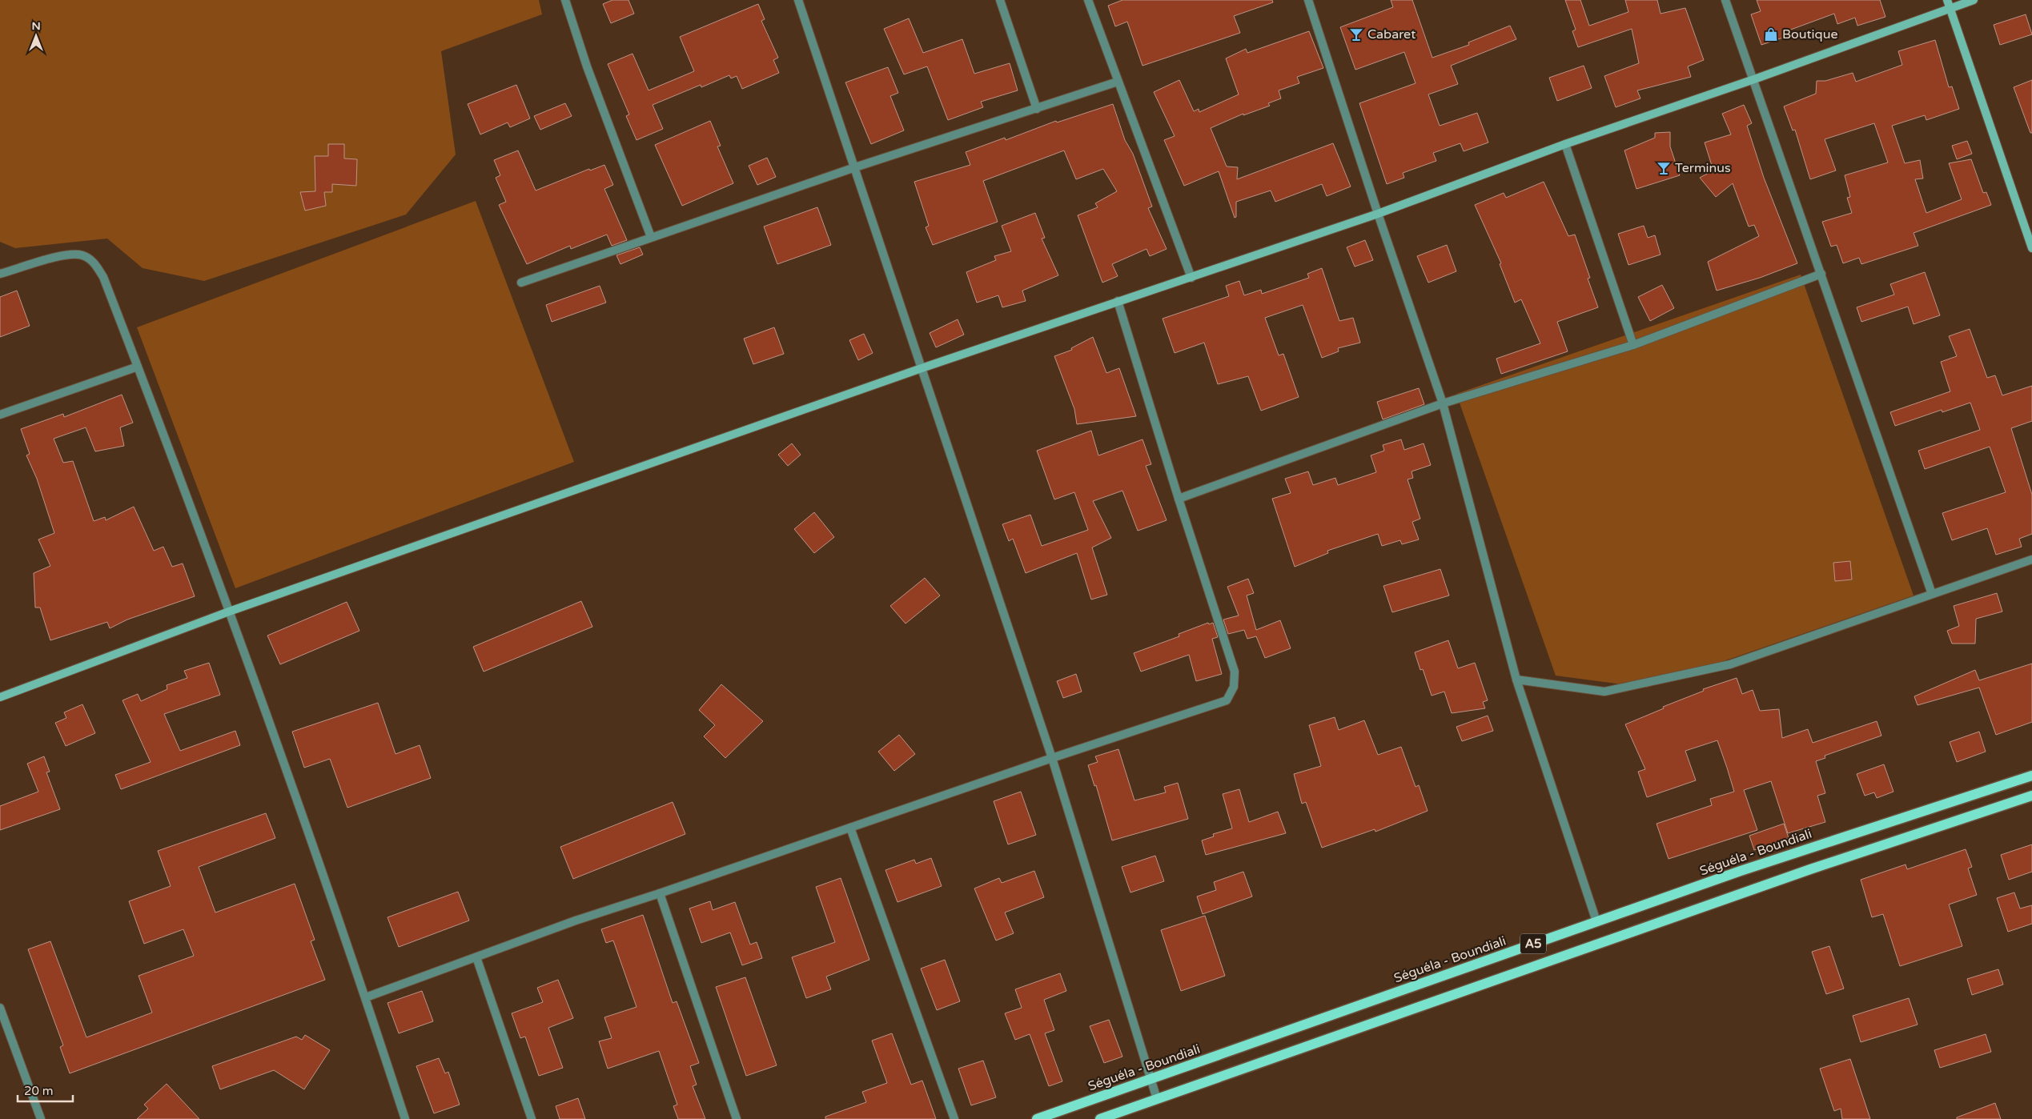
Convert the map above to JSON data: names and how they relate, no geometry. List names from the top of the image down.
{
  "streets": {
    "main road": ["Séguéla - Boundiali", "A5"]
  },
  "places": {
    "bar": ["Cabaret", "Terminus"],
    "shop": ["Boutique"]
  },
  "scale_bar": "20 m",
  "north": "top"
}
